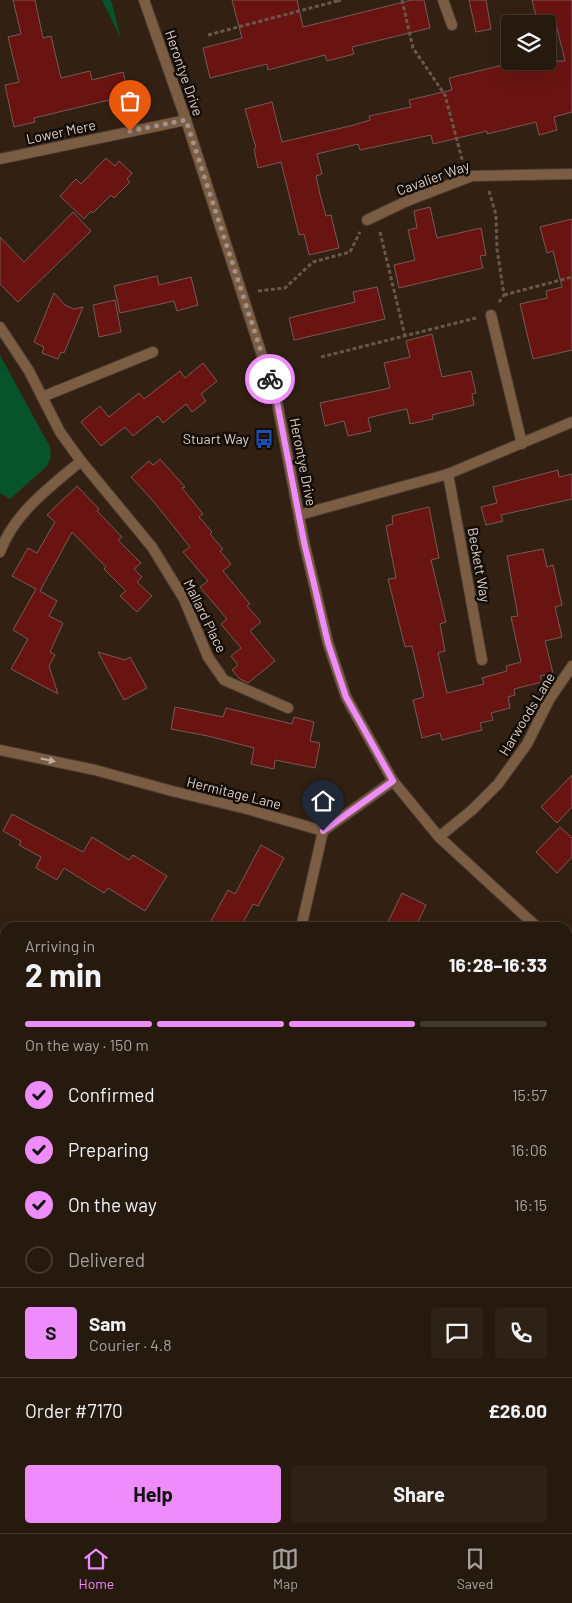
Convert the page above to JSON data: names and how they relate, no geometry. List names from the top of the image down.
{
  "streets": {
    "street": [
      "Herontye Drive",
      "Lower Mere",
      "Cavalier Way",
      "Beckett Way",
      "Mallard Place",
      "Harwoods Lane",
      "Hermitage Lane"
    ]
  },
  "crossings": [
    ["Herontye Drive", "Lower Mere"]
  ],
  "one_way": ["Hermitage Lane"],
  "places": {
    "bus stop": ["Stuart Way"]
  },
  "page": {
    "heading": ["2 min", "Arriving in", "16:28–16:33"],
    "panel": [
      "Sam",
      "Courier · 4.8",
      "Order #7170",
      "£26.00"
    ],
    "bar": "On the way · 150 m",
    "list": [
      ["Confirmed", "15:57"],
      ["Preparing", "16:06"],
      ["On the way", "16:15"],
      "Delivered"
    ],
    "round": "S",
    "buttons": ["Help", "Share"],
    "tabs": ["Home", "Map", "Saved"]
  }
}
